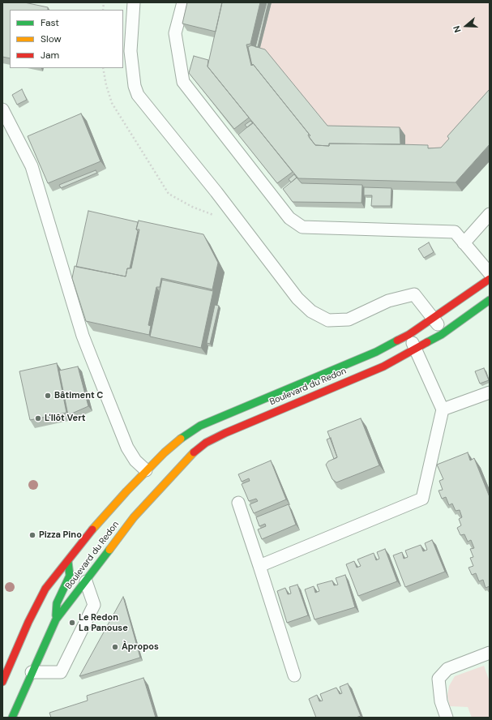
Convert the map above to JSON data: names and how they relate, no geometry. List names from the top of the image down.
{
  "streets": {
    "street": ["Boulevard du Redon"]
  },
  "places": [
    "Bâtiment C",
    "L'Ilôt Vert",
    "Pizza Pino",
    "Le Redon La Panouse",
    "Àpropos"
  ],
  "legend": ["Fast", "Slow", "Jam"],
  "north": "left"
}
